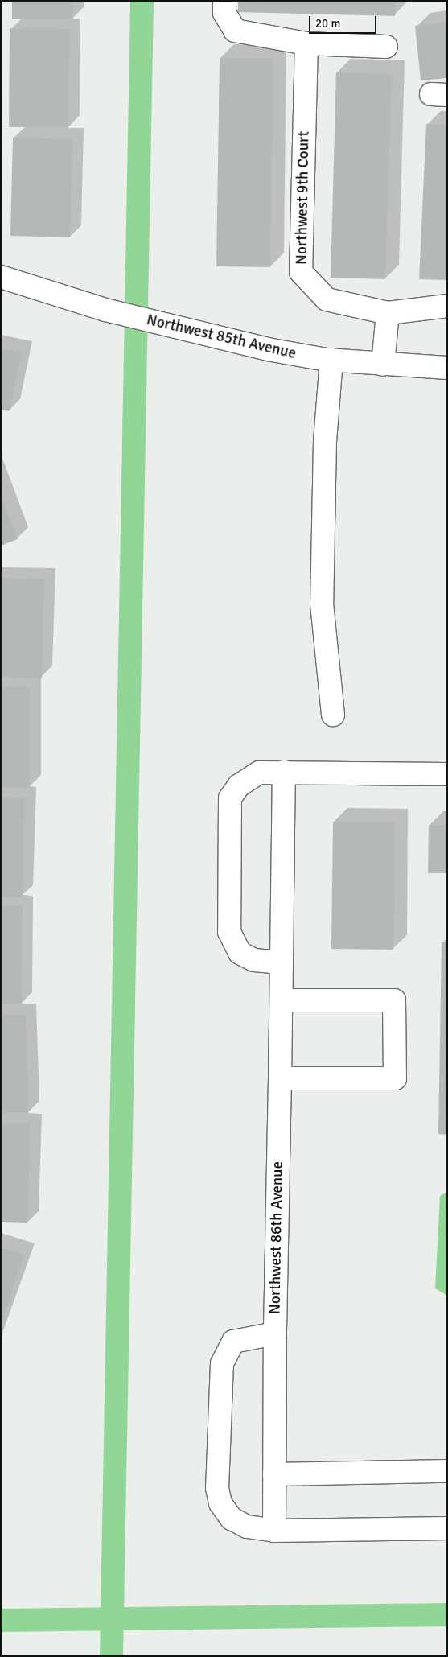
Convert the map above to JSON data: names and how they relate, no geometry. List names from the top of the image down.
{
  "streets": {
    "street": ["Northwest 9th Court", "Northwest 85th Avenue", "Northwest 86th Avenue"]
  },
  "scale_bar": "20 m"
}
